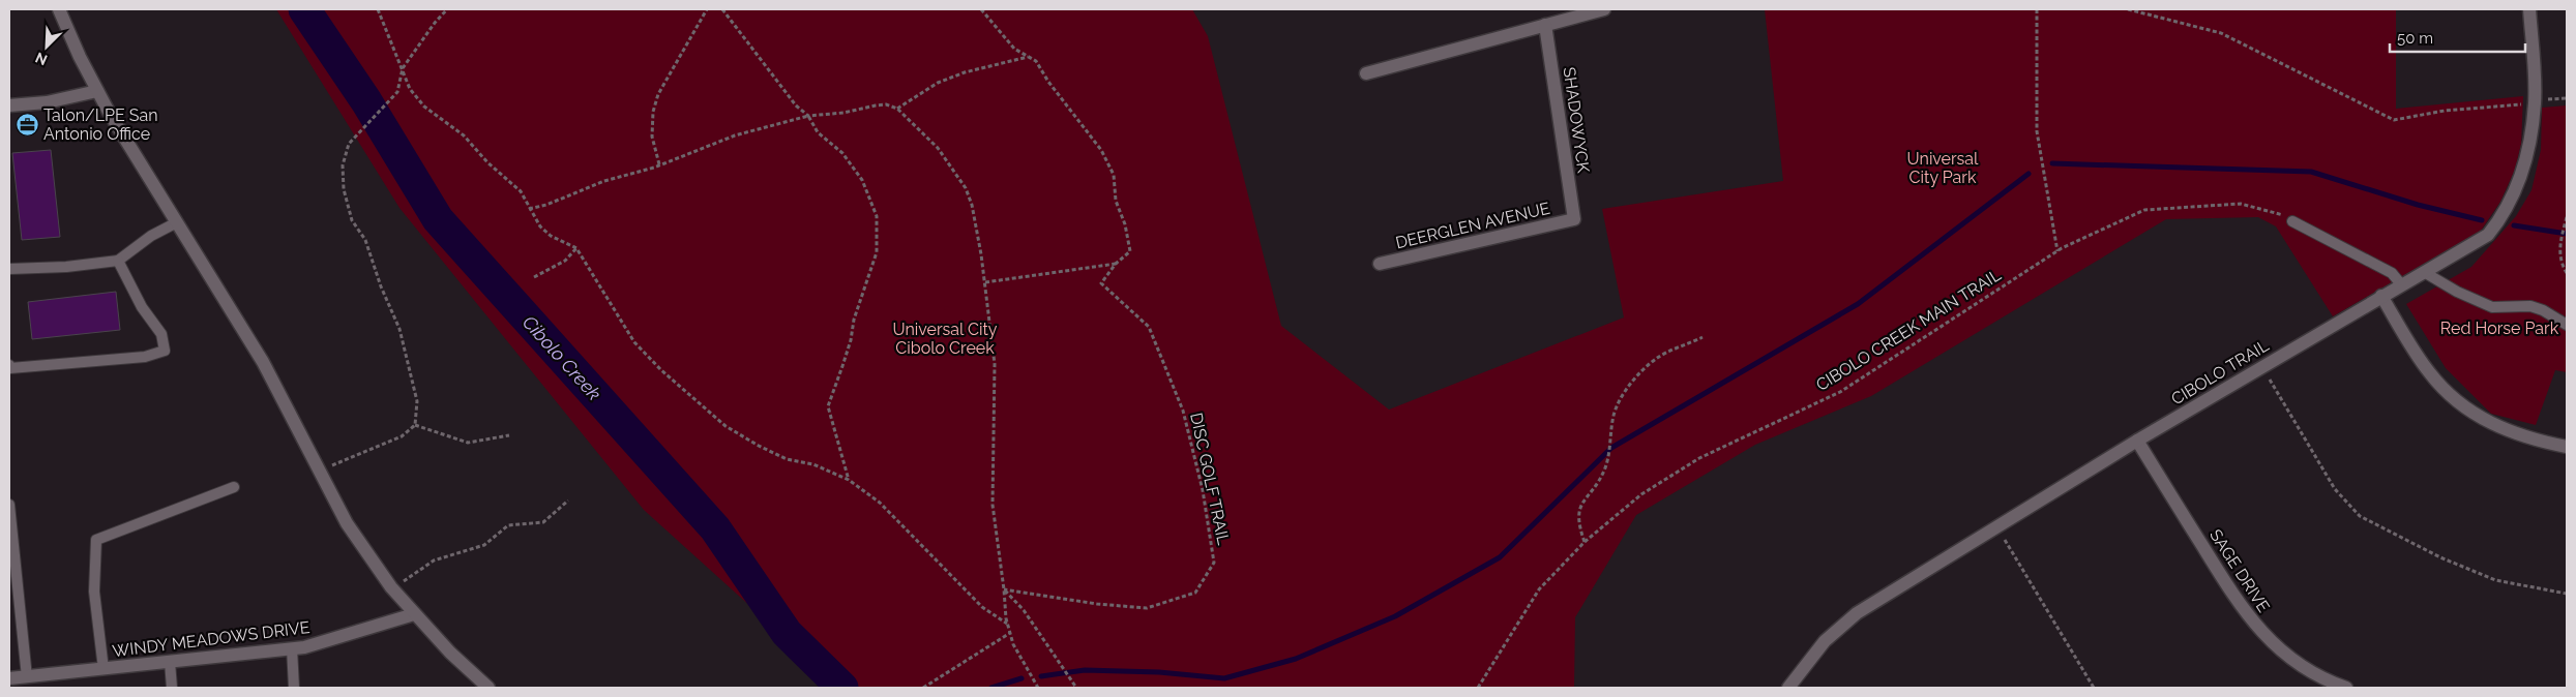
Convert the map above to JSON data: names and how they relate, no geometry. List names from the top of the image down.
{
  "streets": {
    "street": [
      "SHADOWYCK",
      "DEERGLEN AVENUE",
      "CIBOLO TRAIL",
      "SAGE DRIVE",
      "WINDY MEADOWS DRIVE"
    ],
    "path": ["CIBOLO CREEK MAIN TRAIL", "DISC GOLF TRAIL"]
  },
  "crossings": [
    ["SHADOWYCK", "DEERGLEN AVENUE"],
    ["CIBOLO TRAIL", "SAGE DRIVE"]
  ],
  "water": ["Cibolo Creek"],
  "parks": ["Universal City Park", "Red Horse Park", "Universal City Cibolo Creek"],
  "places": {
    "office": ["Talon/LPE San Antonio Office"]
  },
  "scale_bar": "50 m",
  "north": "bottom left"
}
